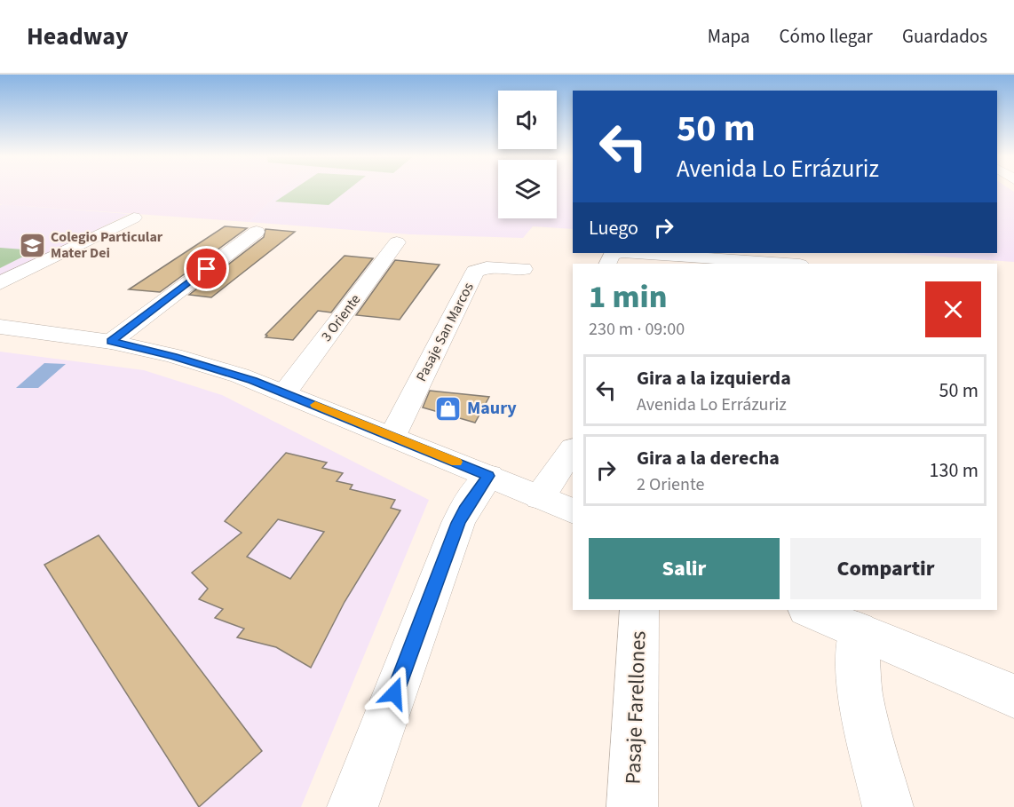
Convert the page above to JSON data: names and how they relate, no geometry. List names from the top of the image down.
{
  "streets": {
    "street": ["3 Oriente", "Pasaje San Marcos", "Pasaje Farellones"]
  },
  "places": {
    "school or university": ["Colegio Particular Mater Dei"],
    "shop": ["Maury"]
  },
  "page": {
    "header": "Headway",
    "nav": ["Mapa", "Cómo llegar", "Guardados"],
    "turn": ["50 m", "Avenida Lo Errázuriz"],
    "then": "Luego",
    "heading": ["1 min", "230 m · 09:00"],
    "list": [
      {
        "name": "Gira a la izquierda",
        "note": "Avenida Lo Errázuriz",
        "value": "50 m"
      },
      {
        "name": "Gira a la derecha",
        "note": "2 Oriente",
        "value": "130 m"
      }
    ],
    "buttons": ["Salir", "Compartir"]
  }
}
